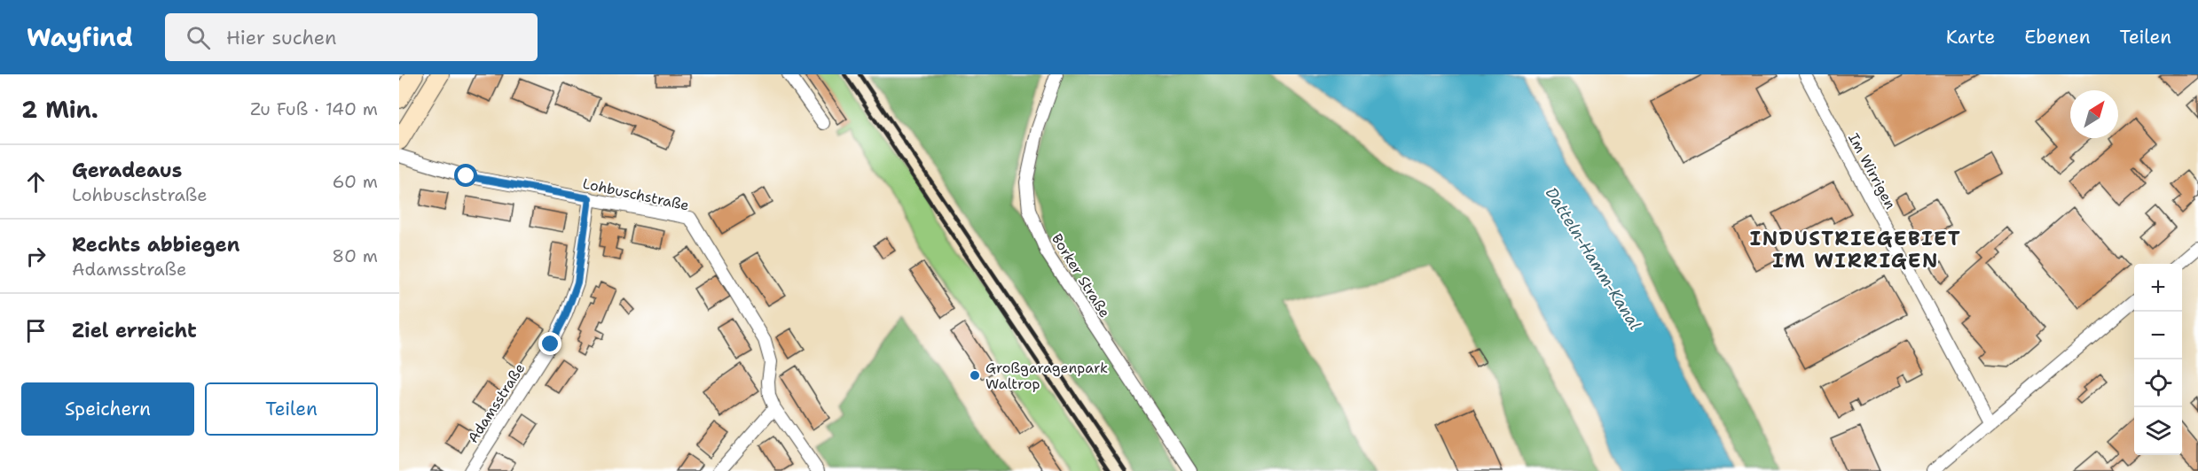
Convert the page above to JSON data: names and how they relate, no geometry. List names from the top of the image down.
{
  "streets": {
    "street": [
      "Im Wirrigen",
      "Lohbuschstraße",
      "Borker Straße",
      "Adamsstraße"
    ]
  },
  "crossings": [
    ["Lohbuschstraße", "Adamsstraße"]
  ],
  "districts": ["INDUSTRIEGEBIET IM WIRRIGEN"],
  "water": ["Datteln-Hamm-Kanal"],
  "places": ["Großgaragenpark Waltrop"],
  "north": "top right",
  "page": {
    "header": "Wayfind",
    "search": "Hier suchen",
    "nav": ["Karte", "Ebenen", "Teilen"],
    "heading": ["2 Min.", "Zu Fuß · 140 m"],
    "list": [
      ["Geradeaus", "Lohbuschstraße", "60 m"],
      ["Rechts abbiegen", "Adamsstraße", "80 m"],
      "Ziel erreicht"
    ],
    "map_buttons": ["+", "−"],
    "buttons": ["Speichern", "Teilen"]
  }
}
